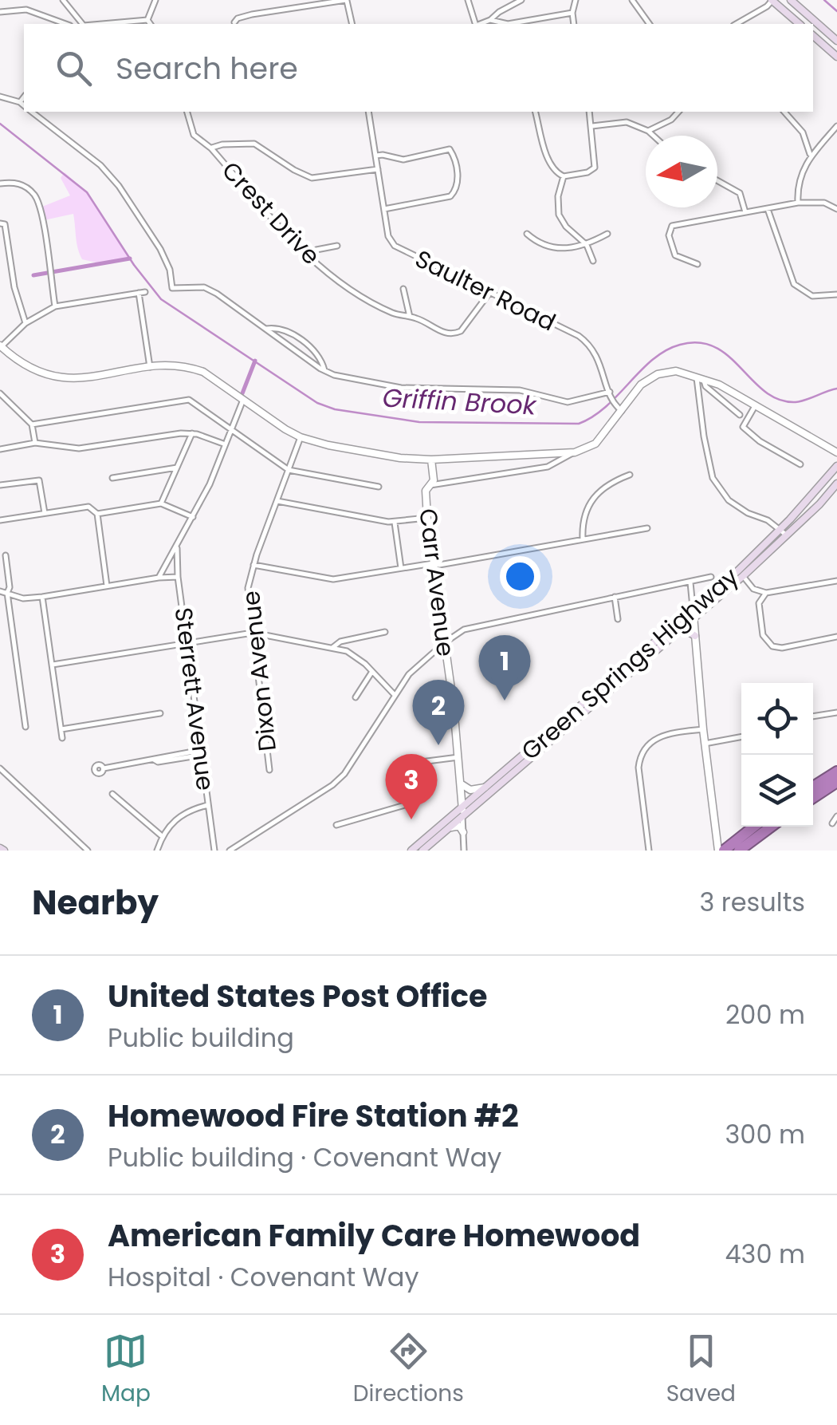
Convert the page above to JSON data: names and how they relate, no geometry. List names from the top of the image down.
{
  "streets": {
    "main road": ["Green Springs Highway"],
    "street": [
      "Crest Drive",
      "Saulter Road",
      "Carr Avenue",
      "Dixon Avenue",
      "Sterrett Avenue"
    ]
  },
  "crossings": [
    ["Crest Drive", "Saulter Road"],
    ["Carr Avenue", "Green Springs Highway"]
  ],
  "water": ["Griffin Brook"],
  "north": "left",
  "page": {
    "search": "Search here",
    "pins": ["1", "2", "3"],
    "heading": ["Nearby", "3 results"],
    "list": [
      {
        "mark": "1",
        "name": "United States Post Office",
        "note": "Public building",
        "value": "200 m"
      },
      {
        "mark": "2",
        "name": "Homewood Fire Station #2",
        "note": "Public building · Covenant Way",
        "value": "300 m"
      },
      {
        "mark": "3",
        "name": "American Family Care Homewood",
        "note": "Hospital · Covenant Way",
        "value": "430 m"
      }
    ],
    "nav": ["Map", "Directions", "Saved"]
  }
}
